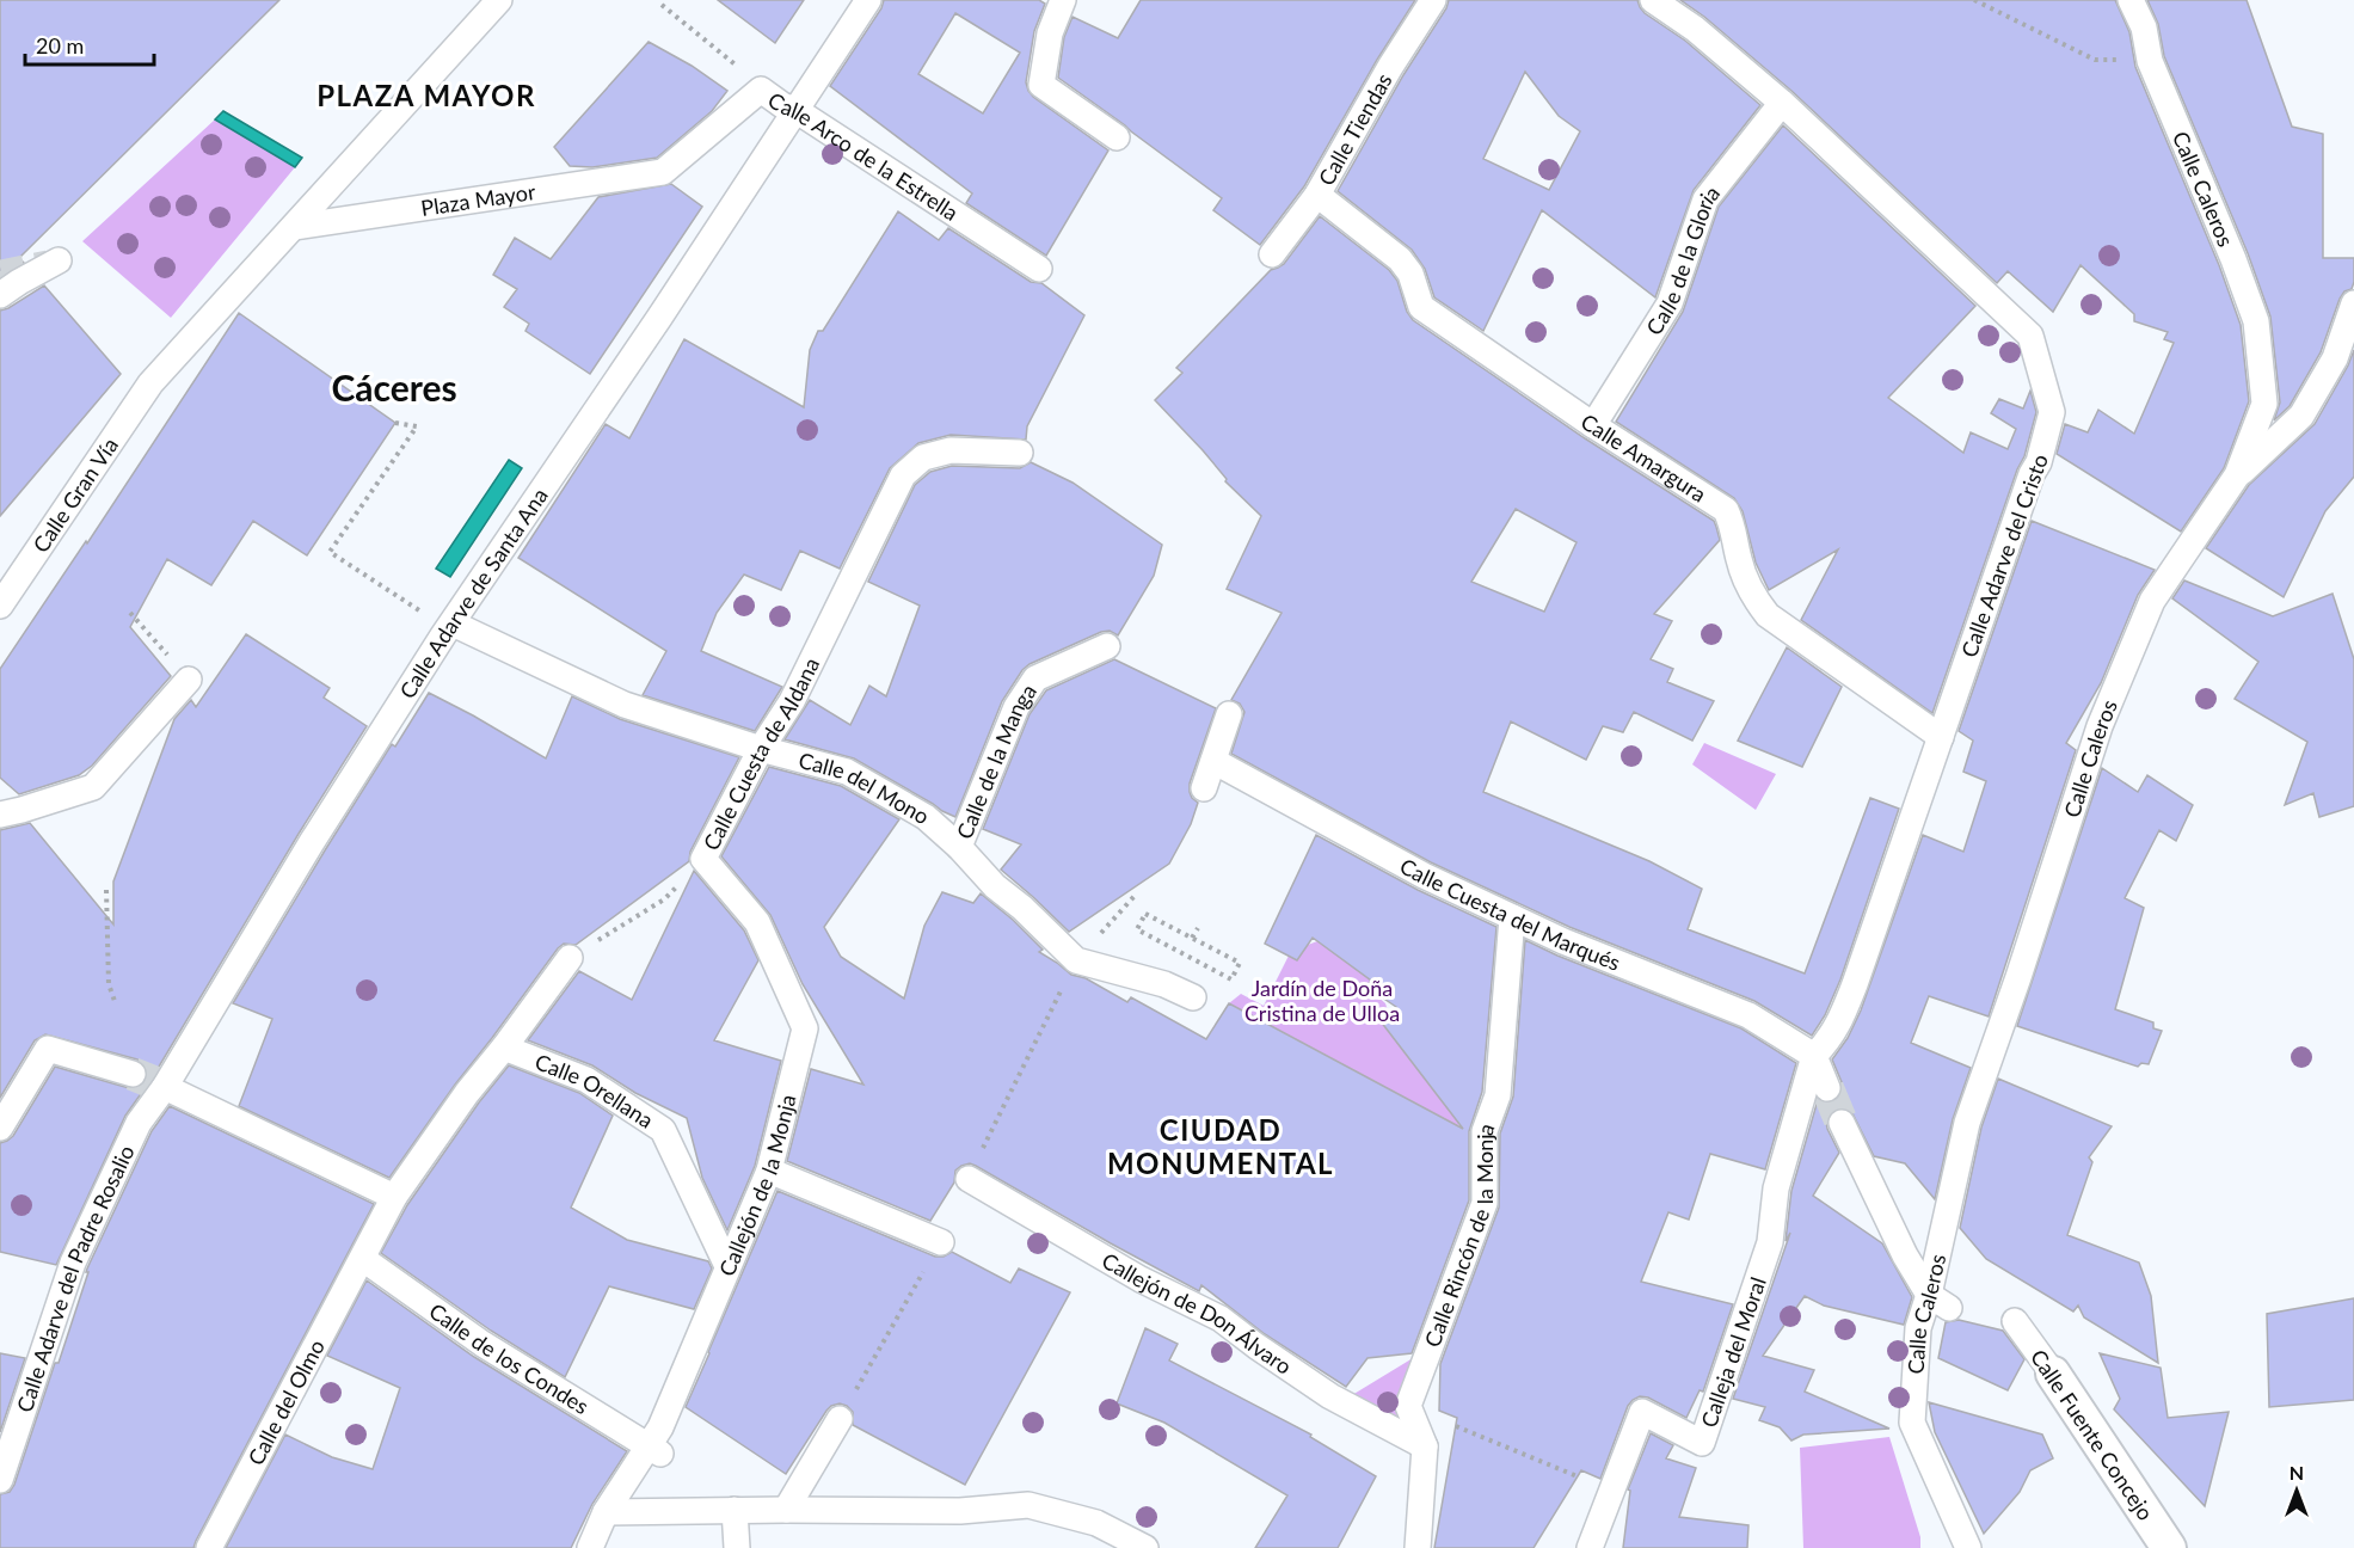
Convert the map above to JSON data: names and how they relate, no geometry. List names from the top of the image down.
{
  "streets": {
    "street": [
      "Calle Tiendas",
      "Calle Arco de la Estrella",
      "Calle Caleros",
      "Plaza Mayor",
      "Calle de la Gloria",
      "Calle Amargura",
      "Calle Gran Vía",
      "Calle Adarve del Cristo",
      "Calle Adarve de Santa Ana",
      "Calle Cuesta de Aldana",
      "Calle de la Manga",
      "Calle del Mono",
      "Calle Cuesta del Marqués",
      "Calle Orellana",
      "Callejón de la Monja",
      "Calle Rincón de la Monja",
      "Calle Adarve del Padre Rosalio",
      "Callejón de Don Álvaro",
      "Calleja del Moral",
      "Calle de los Condes",
      "Calle del Olmo",
      "Calle Fuente Concejo"
    ]
  },
  "crossings": [
    ["Calle Tiendas", "Calle Amargura"],
    ["Calle Arco de la Estrella", "Plaza Mayor"],
    ["Calle Arco de la Estrella", "Calle Adarve de Santa Ana"],
    ["Plaza Mayor", "Calle Gran Vía"],
    ["Calle de la Gloria", "Calle Amargura"],
    ["Calle de la Gloria", "Calle Adarve del Cristo"],
    ["Calle Amargura", "Calle Adarve del Cristo"],
    ["Calle Adarve del Cristo", "Calle Cuesta del Marqués"],
    ["Calle Adarve del Cristo", "Calleja del Moral"],
    ["Calle Adarve de Santa Ana", "Calle del Mono"],
    ["Calle Adarve de Santa Ana", "Calle Adarve del Padre Rosalio"],
    ["Calle Cuesta de Aldana", "Calle del Mono"],
    ["Calle Cuesta de Aldana", "Callejón de la Monja"],
    ["Calle de la Manga", "Calle del Mono"],
    ["Calle Cuesta del Marqués", "Calle Rincón de la Monja"],
    ["Calle Cuesta del Marqués", "Calleja del Moral"],
    ["Calle Orellana", "Callejón de la Monja"],
    ["Callejón de la Monja", "Calle de los Condes"],
    ["Calle de los Condes", "Calle del Olmo"]
  ],
  "districts": ["PLAZA MAYOR", "Cáceres", "CIUDAD MONUMENTAL"],
  "parks": ["Jardín de Doña Cristina de Ulloa"],
  "scale_bar": "20 m",
  "north": "top"
}
